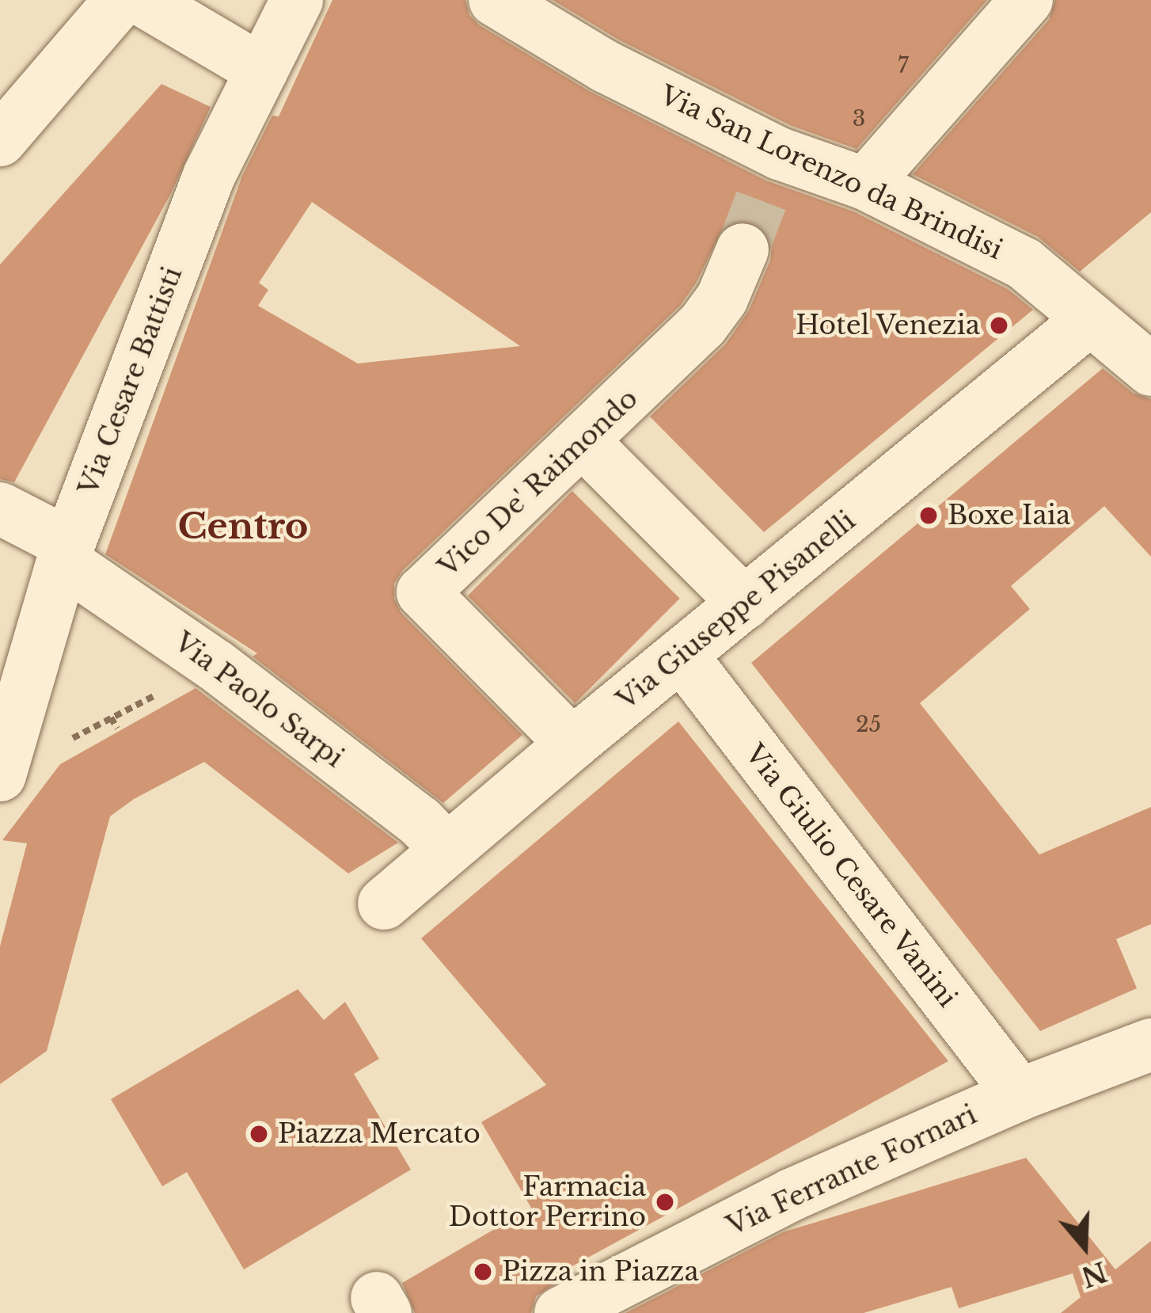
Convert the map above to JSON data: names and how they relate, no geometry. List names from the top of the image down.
{
  "streets": {
    "street": [
      "Via San Lorenzo da Brindisi",
      "Via Cesare Battisti",
      "Vico De' Raimondo",
      "Via Giuseppe Pisanelli",
      "Via Paolo Sarpi",
      "Via Giulio Cesare Vanini",
      "Via Ferrante Fornari"
    ]
  },
  "crossings": [
    ["Via San Lorenzo da Brindisi", "Via Giuseppe Pisanelli"],
    ["Via Cesare Battisti", "Via Paolo Sarpi"],
    ["Vico De' Raimondo", "Via Giuseppe Pisanelli"],
    ["Via Giuseppe Pisanelli", "Via Paolo Sarpi"],
    ["Via Giuseppe Pisanelli", "Via Giulio Cesare Vanini"],
    ["Via Giulio Cesare Vanini", "Via Ferrante Fornari"]
  ],
  "districts": ["Centro"],
  "places": [
    "Hotel Venezia",
    "Boxe Iaia",
    "Piazza Mercato",
    "Farmacia Dottor Perrino",
    "Pizza in Piazza"
  ],
  "house_numbers": ["7", "3", "25"],
  "north": "bottom"
}
